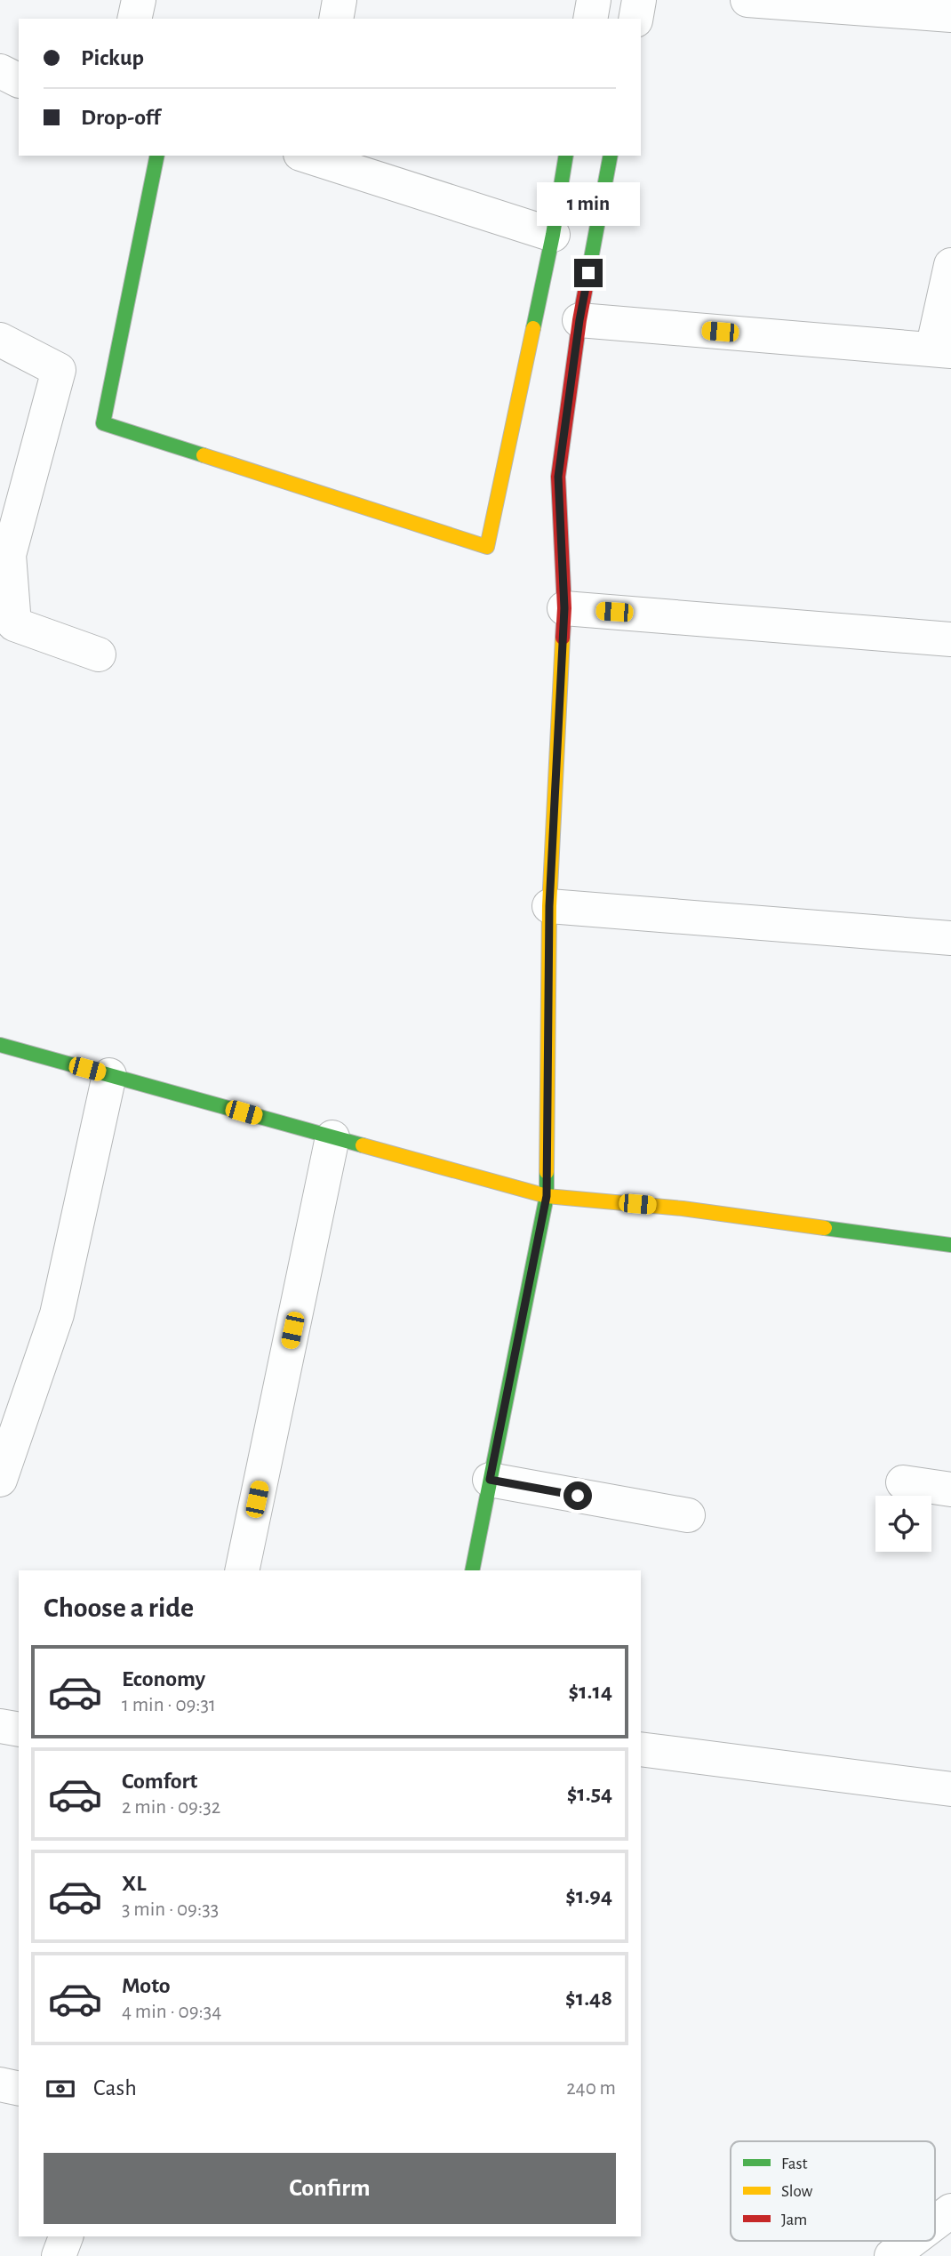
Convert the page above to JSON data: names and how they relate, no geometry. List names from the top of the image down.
{
  "legend": ["Fast", "Slow", "Jam"],
  "page": {
    "banner": ["Pickup", "Drop-off"],
    "bubble": "1 min",
    "heading": "Choose a ride",
    "list": [
      {
        "name": "Economy",
        "note": "1 min · 09:31",
        "value": "$1.14"
      },
      {
        "name": "Comfort",
        "note": "2 min · 09:32",
        "value": "$1.54"
      },
      {
        "name": "XL",
        "note": "3 min · 09:33",
        "value": "$1.94"
      },
      {
        "name": "Moto",
        "note": "4 min · 09:34",
        "value": "$1.48"
      }
    ],
    "pay": ["Cash", "240 m"],
    "buttons": "Confirm"
  }
}
